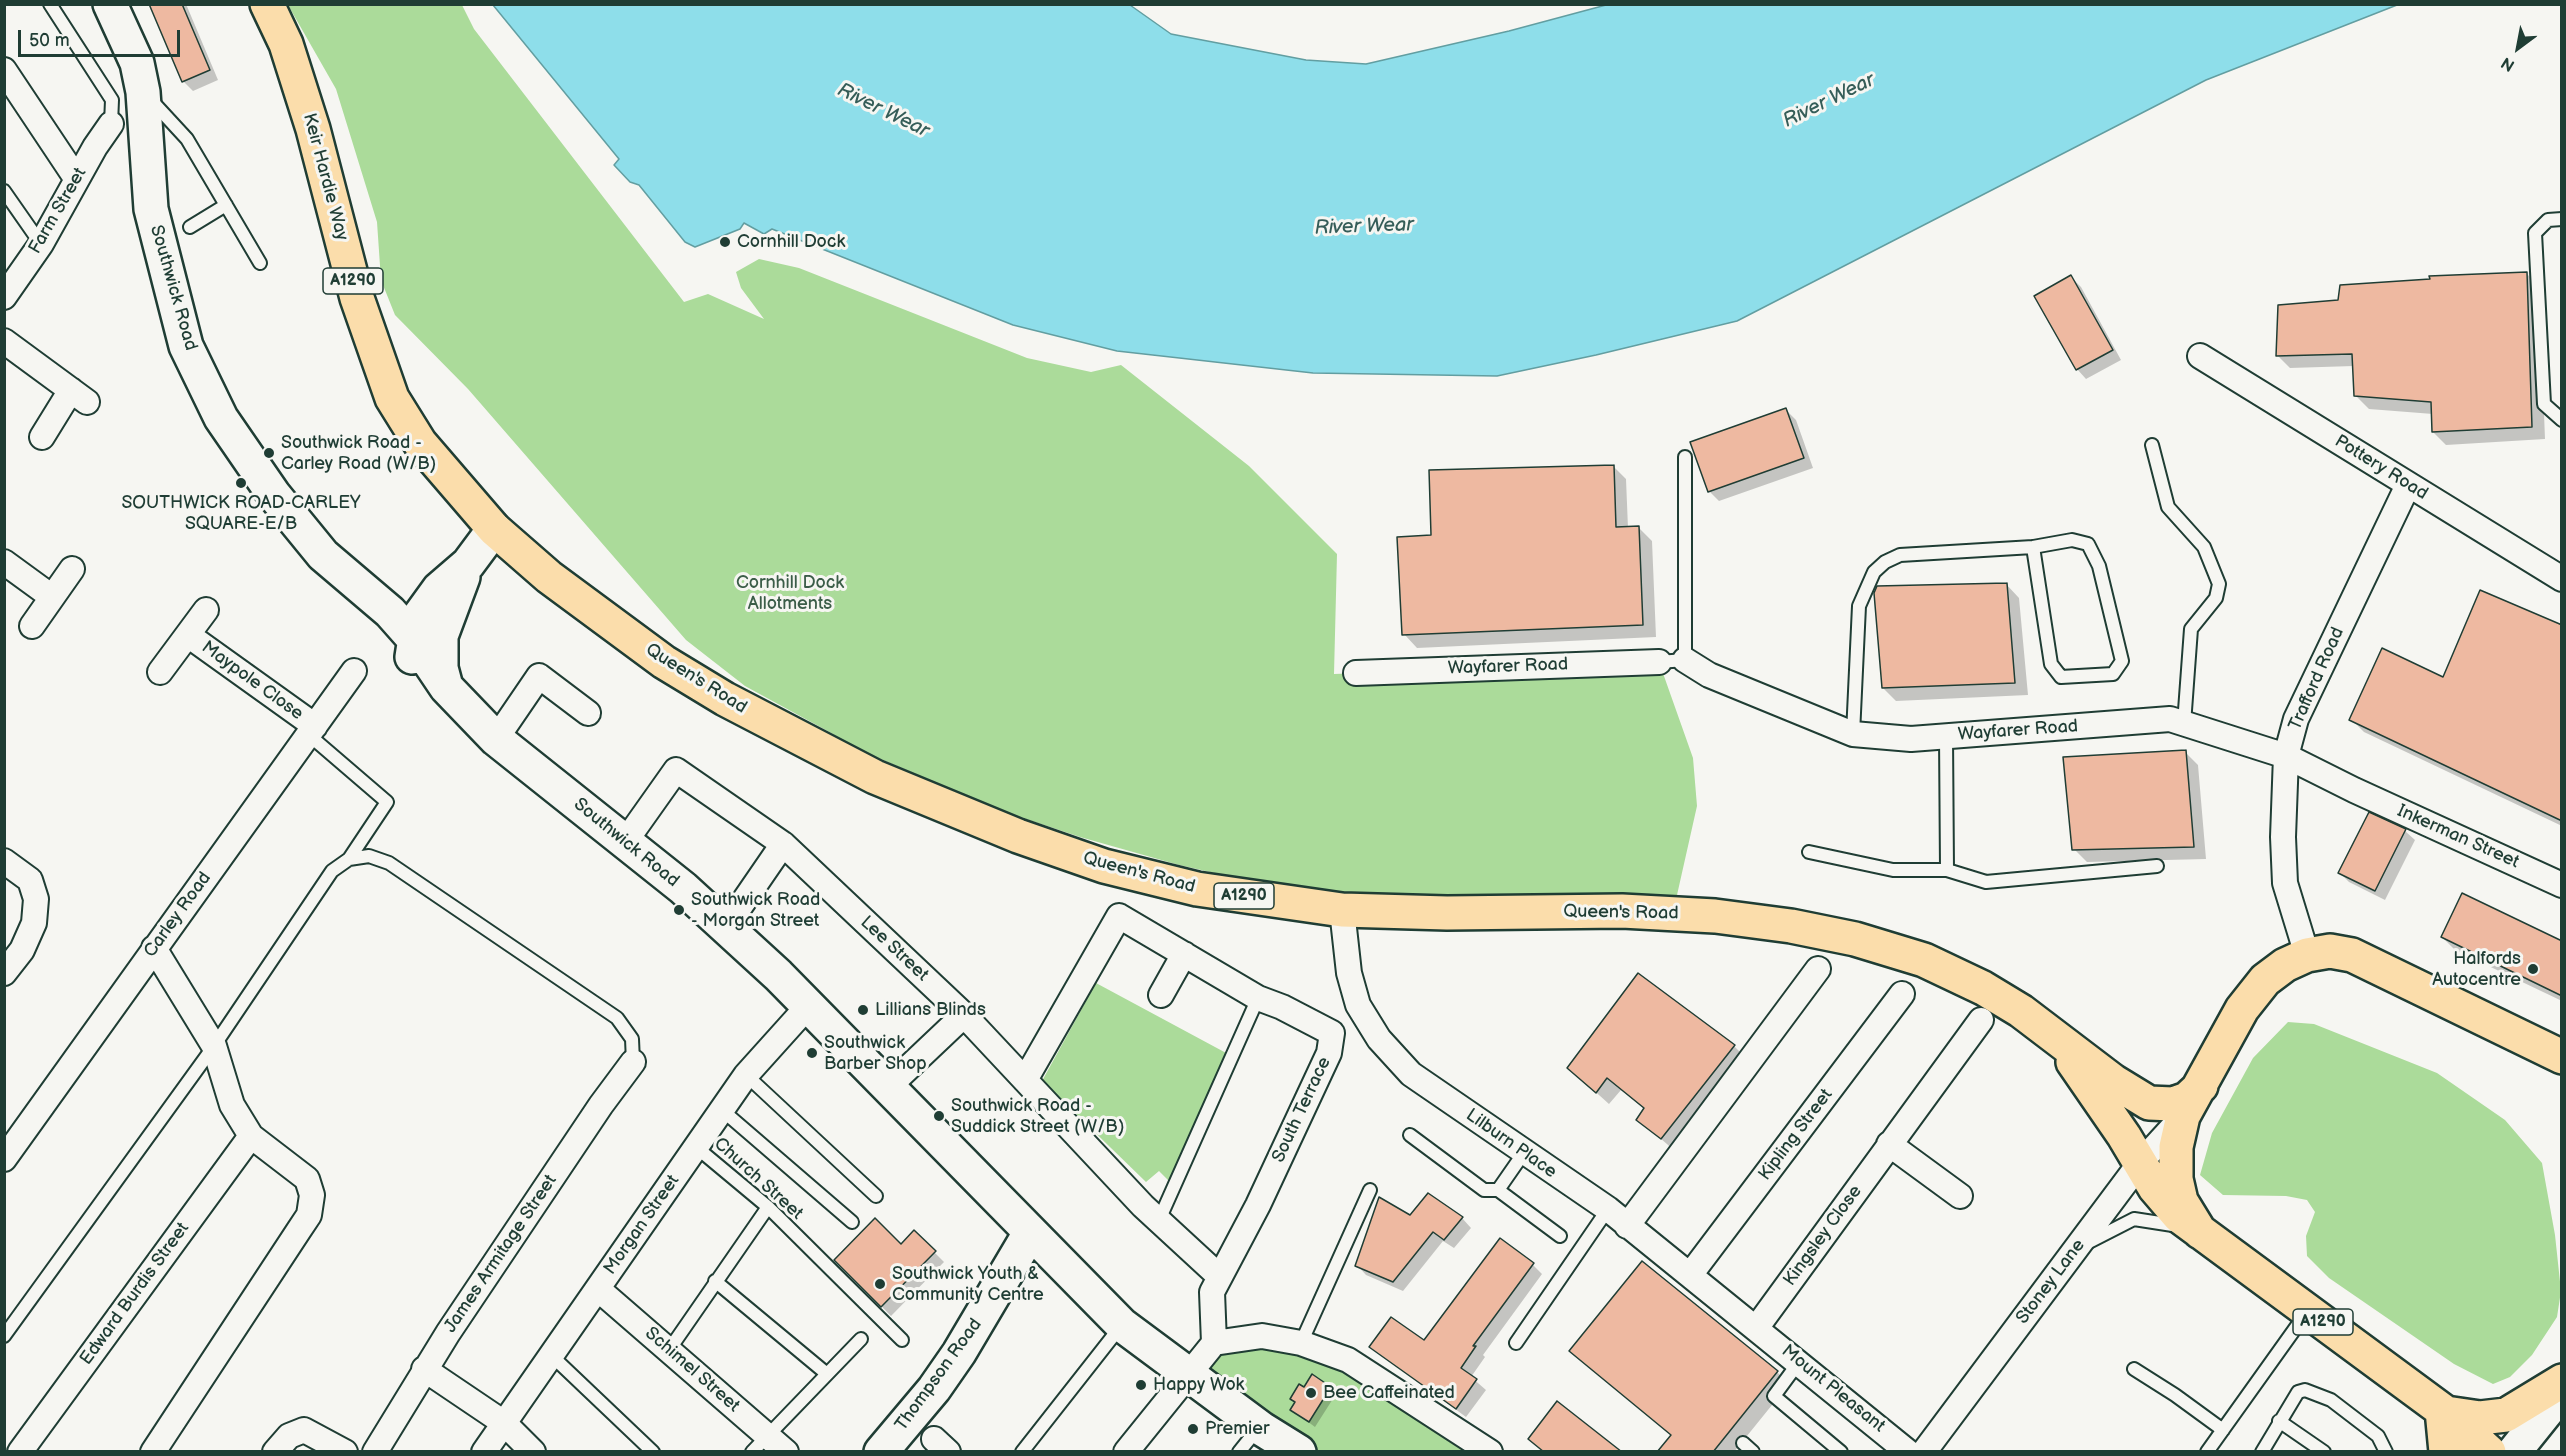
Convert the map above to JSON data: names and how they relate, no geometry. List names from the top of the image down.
{
  "streets": {
    "main road": [
      "Keir Hardie Way",
      "A1290",
      "Southwick Road",
      "Queen's Road",
      "Thompson Road"
    ],
    "street": [
      "Farm Street",
      "Pottery Road",
      "Wayfarer Road",
      "Trafford Road",
      "Maypole Close",
      "Inkerman Street",
      "Carley Road",
      "Lee Street",
      "South Terrace",
      "Kipling Street",
      "Lilburn Place",
      "Morgan Street",
      "Kingsley Close",
      "James Armitage Street",
      "Stoney Lane",
      "Edward Burdis Street",
      "Schimel Street",
      "Mount Pleasant"
    ],
    "lane": ["Church Street"]
  },
  "crossings": [
    ["Keir Hardie Way", "Queen's Road"],
    ["A1290", "Queen's Road"],
    ["A1290", "Trafford Road"],
    ["A1290", "Stoney Lane"],
    ["Southwick Road", "Lee Street"],
    ["Southwick Road", "Morgan Street"],
    ["Southwick Road", "Thompson Road"],
    ["Pottery Road", "Trafford Road"],
    ["Wayfarer Road", "Trafford Road"],
    ["Wayfarer Road", "Inkerman Street"],
    ["Queen's Road", "Lilburn Place"],
    ["Maypole Close", "Carley Road"],
    ["Lee Street", "South Terrace"],
    ["Kipling Street", "Lilburn Place"],
    ["Lilburn Place", "Kingsley Close"],
    ["Lilburn Place", "Mount Pleasant"],
    ["Church Street", "Morgan Street"],
    ["Morgan Street", "Schimel Street"],
    ["Kingsley Close", "Mount Pleasant"]
  ],
  "water": ["River Wear"],
  "parks": ["Cornhill Dock Allotments"],
  "places": [
    "Cornhill Dock",
    "Southwick Road - Carley Road (W/B)",
    "SOUTHWICK ROAD-CARLEY SQUARE-E/B",
    "Southwick Road - Morgan Street",
    "Halfords Autocentre",
    "Lillians Blinds",
    "Southwick Barber Shop",
    "Southwick Road - Suddick Street (W/B)",
    "Southwick Youth & Community Centre",
    "Happy Wok",
    "Bee Caffeinated",
    "Premier"
  ],
  "scale_bar": "50 m",
  "north": "bottom left"
}
